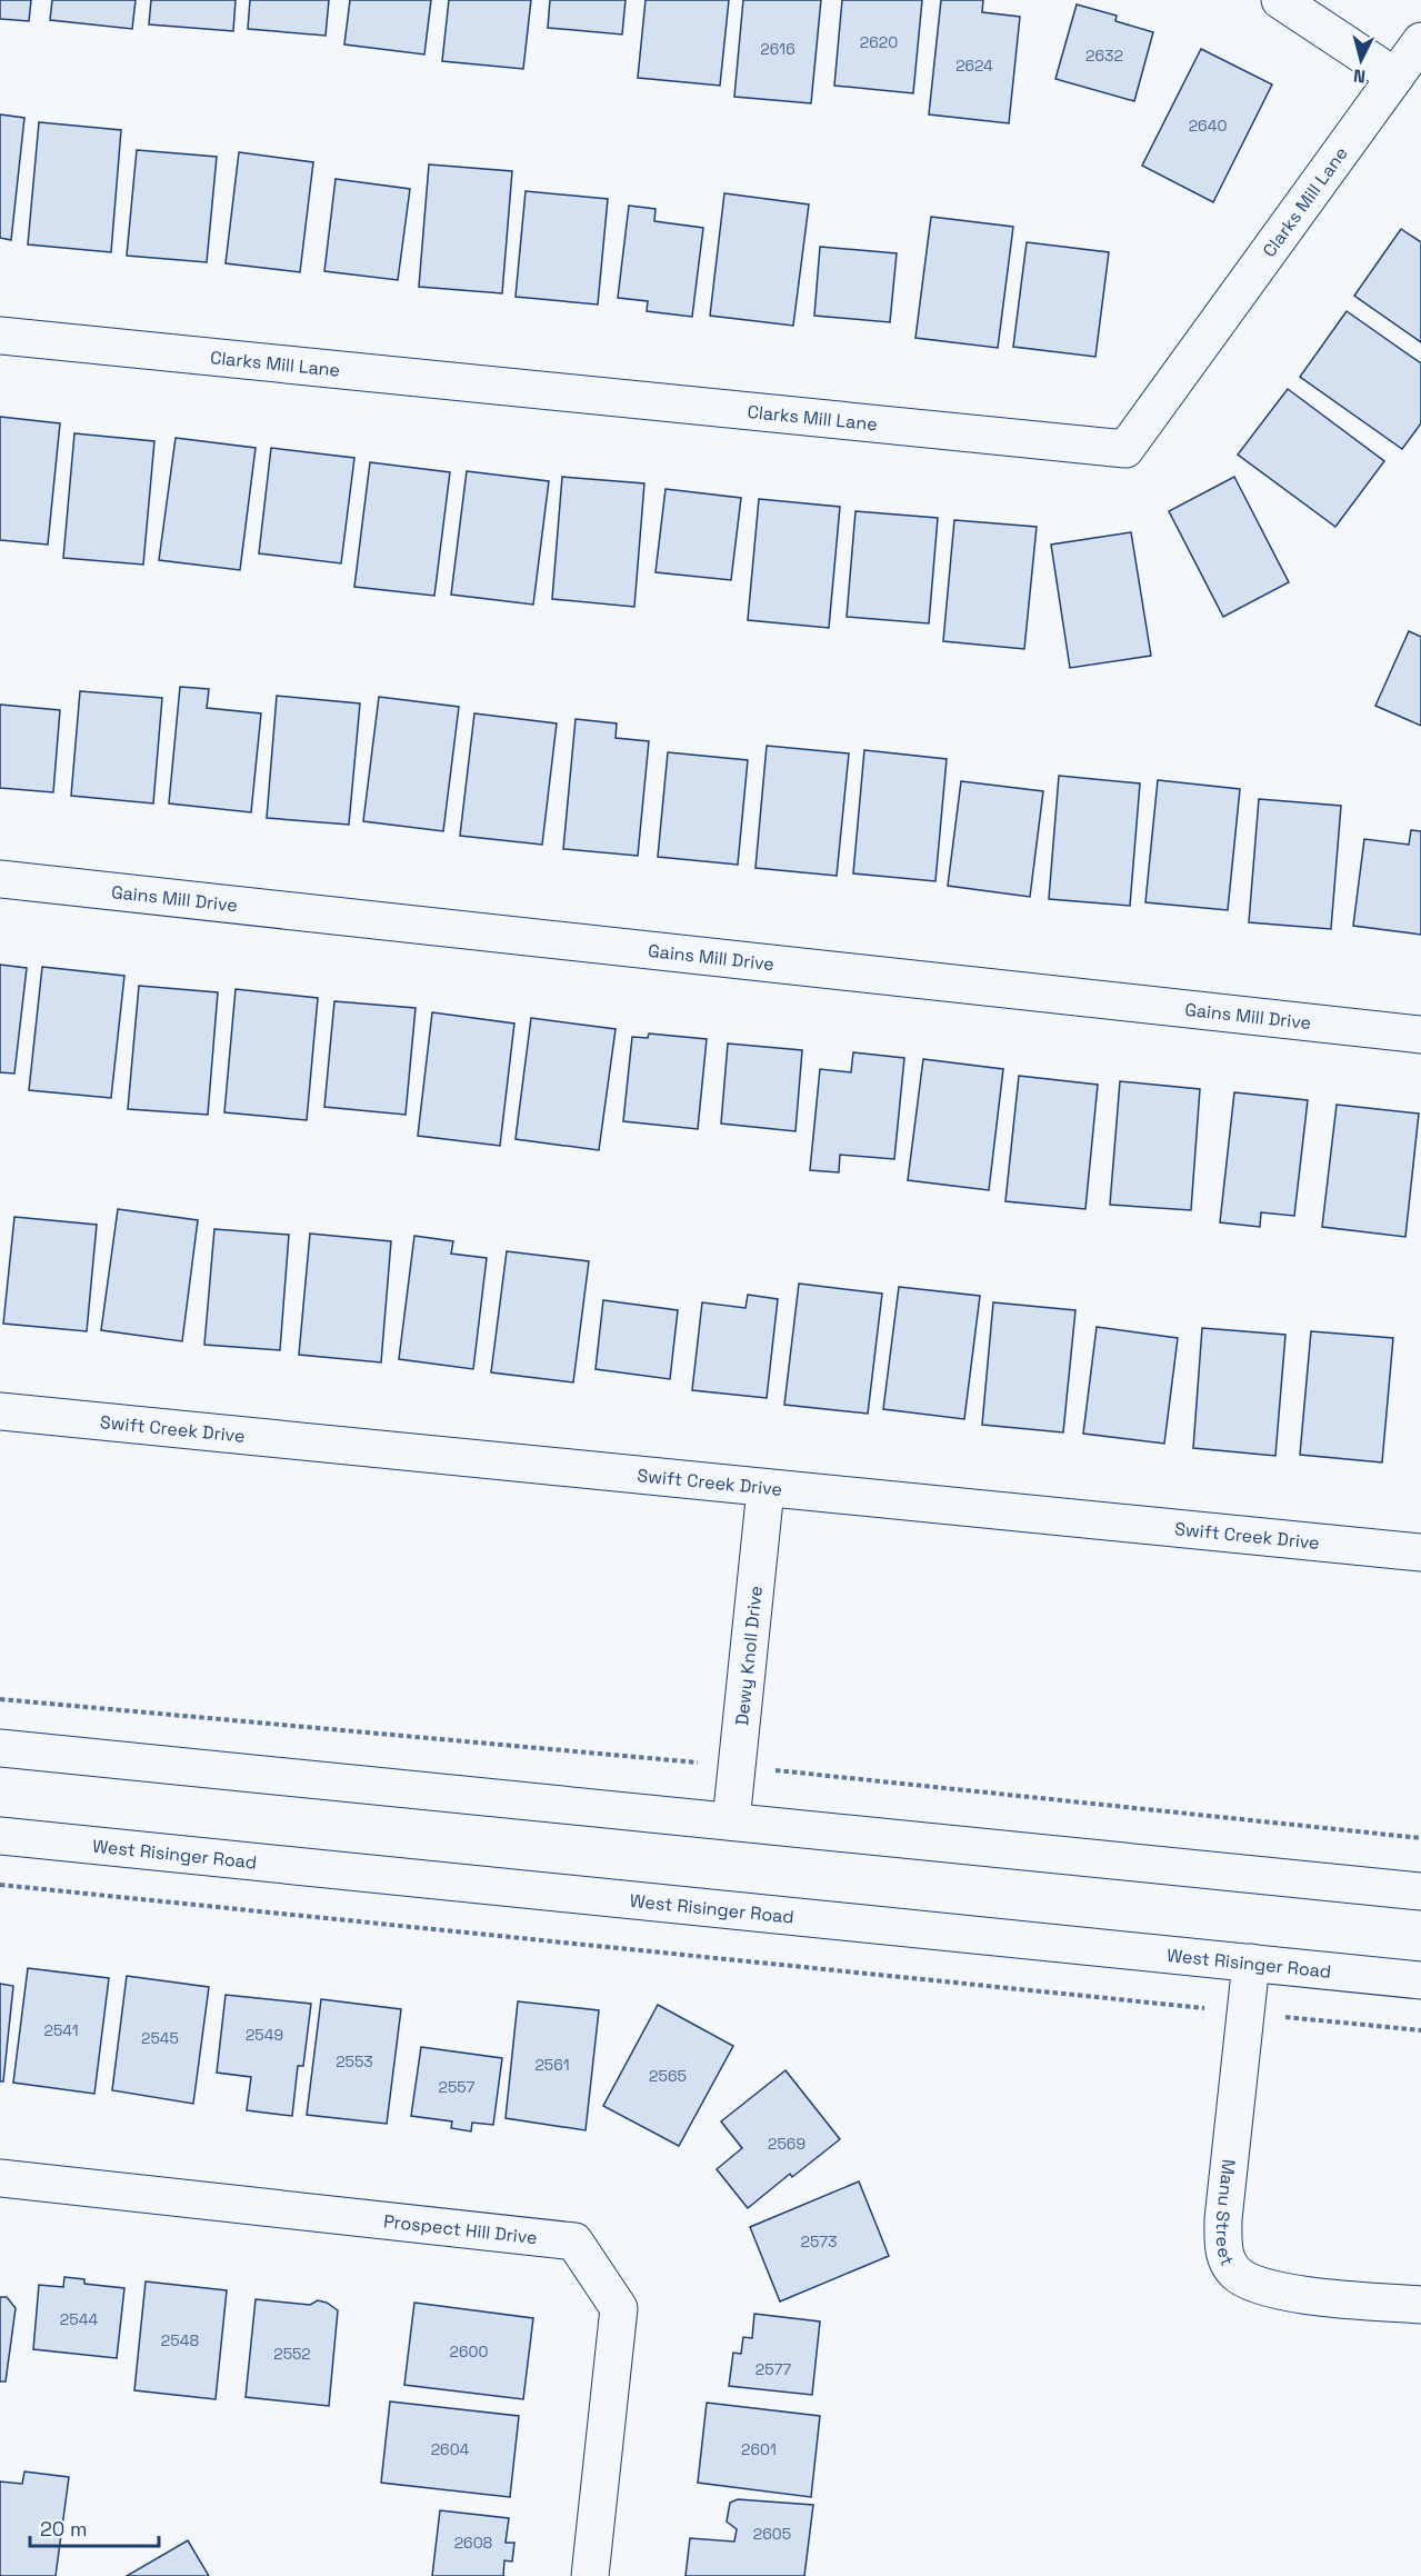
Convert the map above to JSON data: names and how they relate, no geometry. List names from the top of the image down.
{
  "streets": {
    "street": [
      "Clarks Mill Lane",
      "Gains Mill Drive",
      "Swift Creek Drive",
      "Dewy Knoll Drive",
      "West Risinger Road",
      "Manu Street",
      "Prospect Hill Drive"
    ]
  },
  "crossings": [
    ["Swift Creek Drive", "Dewy Knoll Drive"],
    ["West Risinger Road", "Manu Street"]
  ],
  "house_numbers": [
    "2620",
    "2616",
    "2632",
    "2624",
    "2640",
    "2541",
    "2549",
    "2545",
    "2553",
    "2561",
    "2565",
    "2557",
    "2569",
    "2573",
    "2544",
    "2548",
    "2600",
    "2552",
    "2577",
    "2604",
    "2601",
    "2605",
    "2608"
  ],
  "scale_bar": "20 m",
  "north": "bottom"
}
